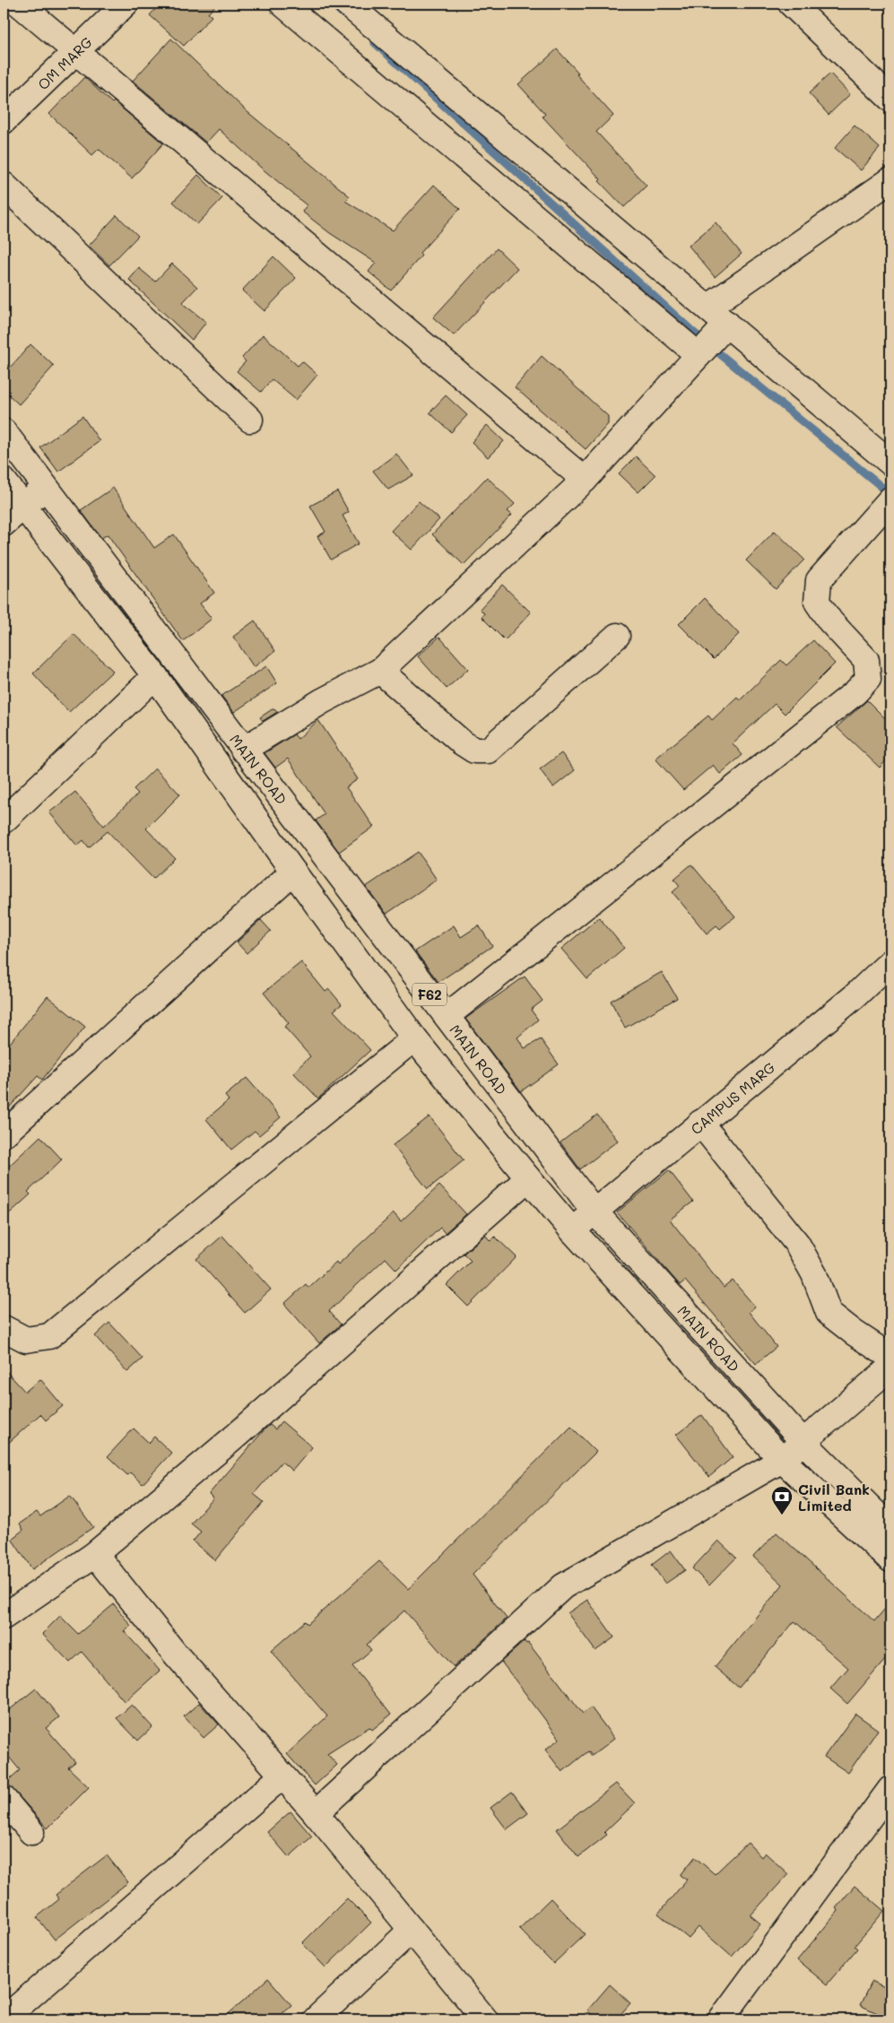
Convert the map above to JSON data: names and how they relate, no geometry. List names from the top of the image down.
{
  "streets": {
    "street": [
      "OM MARG",
      "MAIN ROAD",
      "F62",
      "CAMPUS MARG"
    ]
  },
  "crossings": [
    ["MAIN ROAD", "CAMPUS MARG"]
  ],
  "places": {
    "bank": ["Civil Bank Limited"]
  }
}
